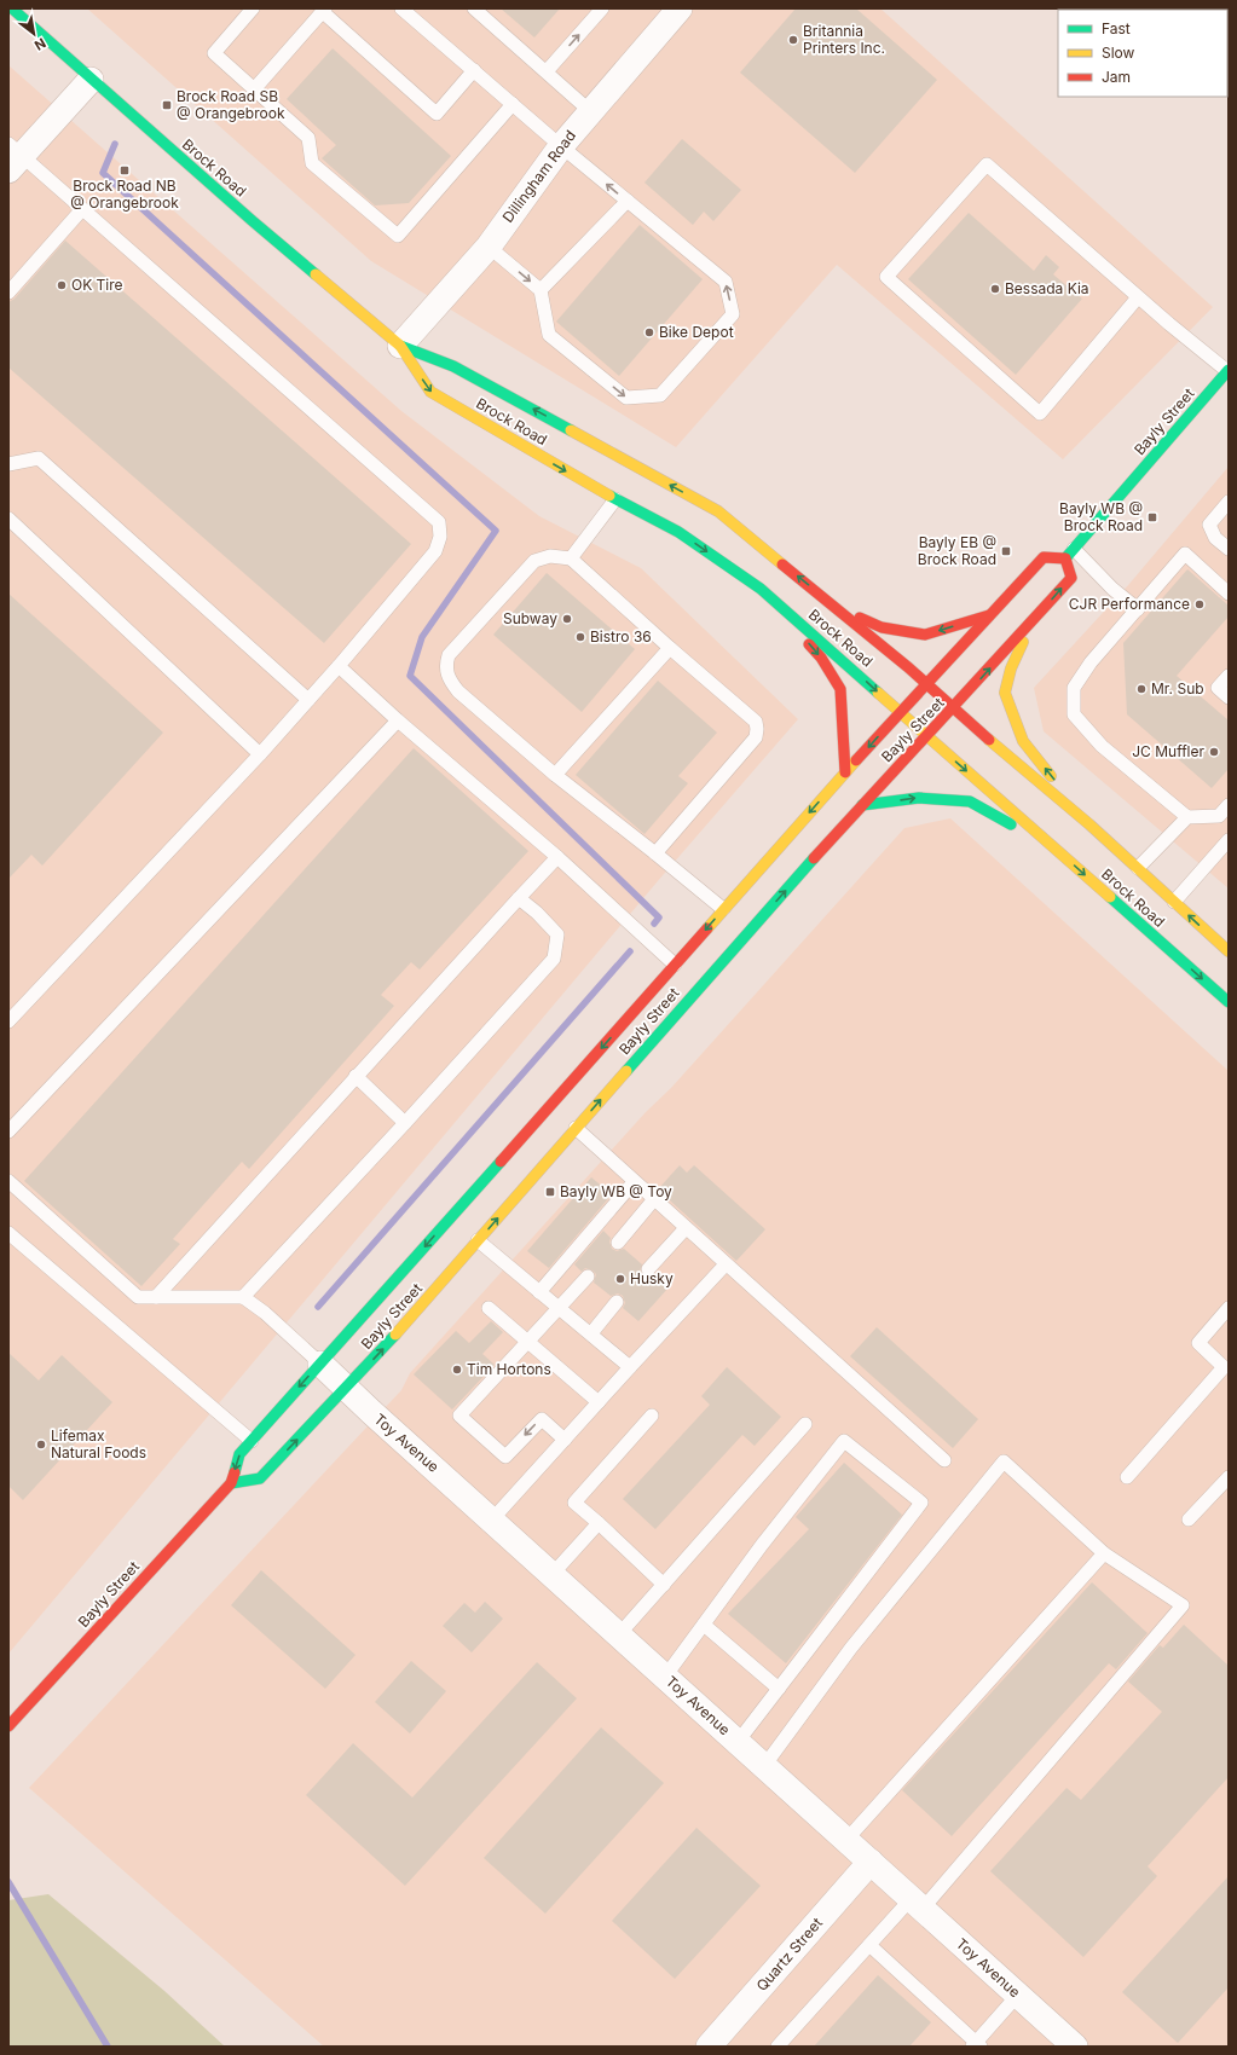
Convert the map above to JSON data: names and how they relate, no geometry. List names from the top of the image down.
{
  "streets": {
    "main road": ["Brock Road", "Bayly Street"],
    "street": ["Dillingham Road", "Toy Avenue", "Quartz Street"]
  },
  "crossings": [
    ["Brock Road", "Dillingham Road"],
    ["Brock Road", "Bayly Street"],
    ["Bayly Street", "Toy Avenue"],
    ["Toy Avenue", "Quartz Street"]
  ],
  "places": {
    "other": [
      "Britannia Printers Inc.",
      "OK Tire",
      "Bessada Kia",
      "Bike Depot",
      "CJR Performance",
      "Subway",
      "Bistro 36",
      "Mr. Sub",
      "JC Muffler",
      "Husky",
      "Tim Hortons",
      "Lifemax Natural Foods"
    ],
    "transit": [
      "Brock Road SB @ Orangebrook",
      "Brock Road NB @ Orangebrook",
      "Bayly WB @ Brock Road",
      "Bayly EB @ Brock Road",
      "Bayly WB @ Toy"
    ]
  },
  "legend": ["Fast", "Slow", "Jam"],
  "north": "bottom right"
}
